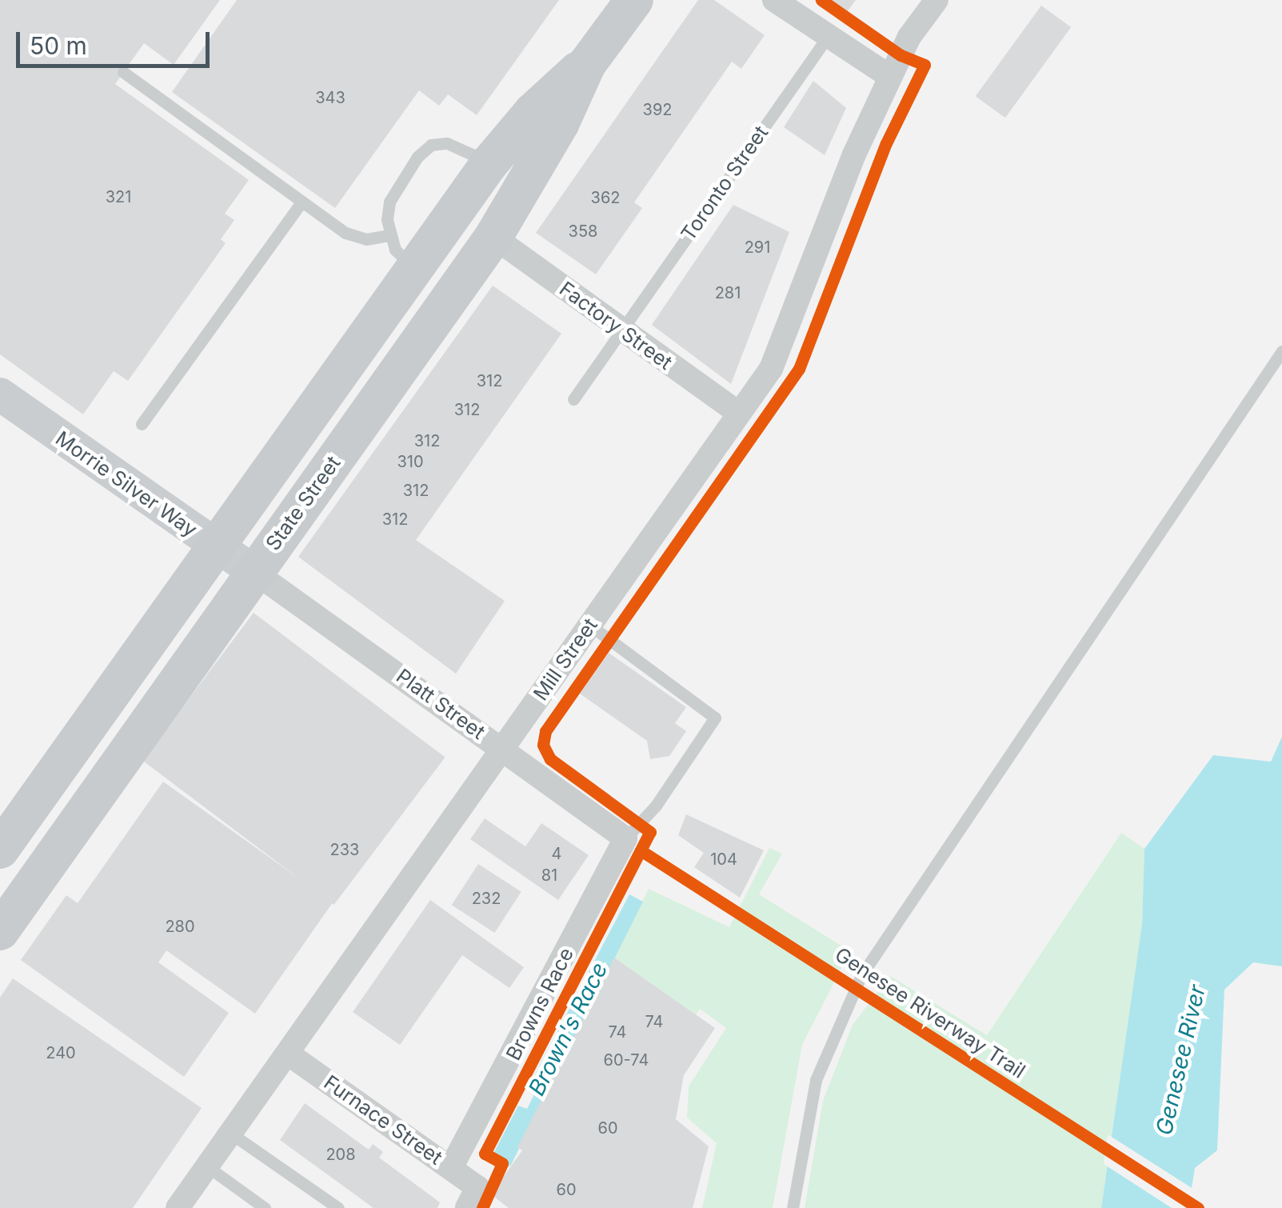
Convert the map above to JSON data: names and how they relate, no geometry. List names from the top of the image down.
{
  "streets": {
    "main road": ["Morrie Silver Way", "State Street"],
    "street": [
      "Factory Street",
      "Mill Street",
      "Platt Street",
      "Browns Race",
      "Furnace Street"
    ],
    "lane": ["Toronto Street"],
    "cycle path": ["Genesee Riverway Trail"]
  },
  "crossings": [
    ["Toronto Street", "Factory Street"],
    ["Factory Street", "State Street"],
    ["Factory Street", "Mill Street"],
    ["Morrie Silver Way", "State Street"],
    ["Morrie Silver Way", "Platt Street"],
    ["State Street", "Platt Street"],
    ["Mill Street", "Platt Street"],
    ["Mill Street", "Furnace Street"],
    ["Platt Street", "Browns Race"],
    ["Platt Street", "Genesee Riverway Trail"],
    ["Browns Race", "Genesee Riverway Trail"],
    ["Browns Race", "Furnace Street"]
  ],
  "water": ["Brown's Race", "Genesee River"],
  "house_numbers": [
    "343",
    "392",
    "321",
    "362",
    "358",
    "291",
    "281",
    "312",
    "312",
    "312",
    "310",
    "312",
    "312",
    "233",
    "4",
    "104",
    "81",
    "232",
    "280",
    "74",
    "74",
    "240",
    "60-74",
    "60",
    "208",
    "60"
  ],
  "scale_bar": "50 m"
}
